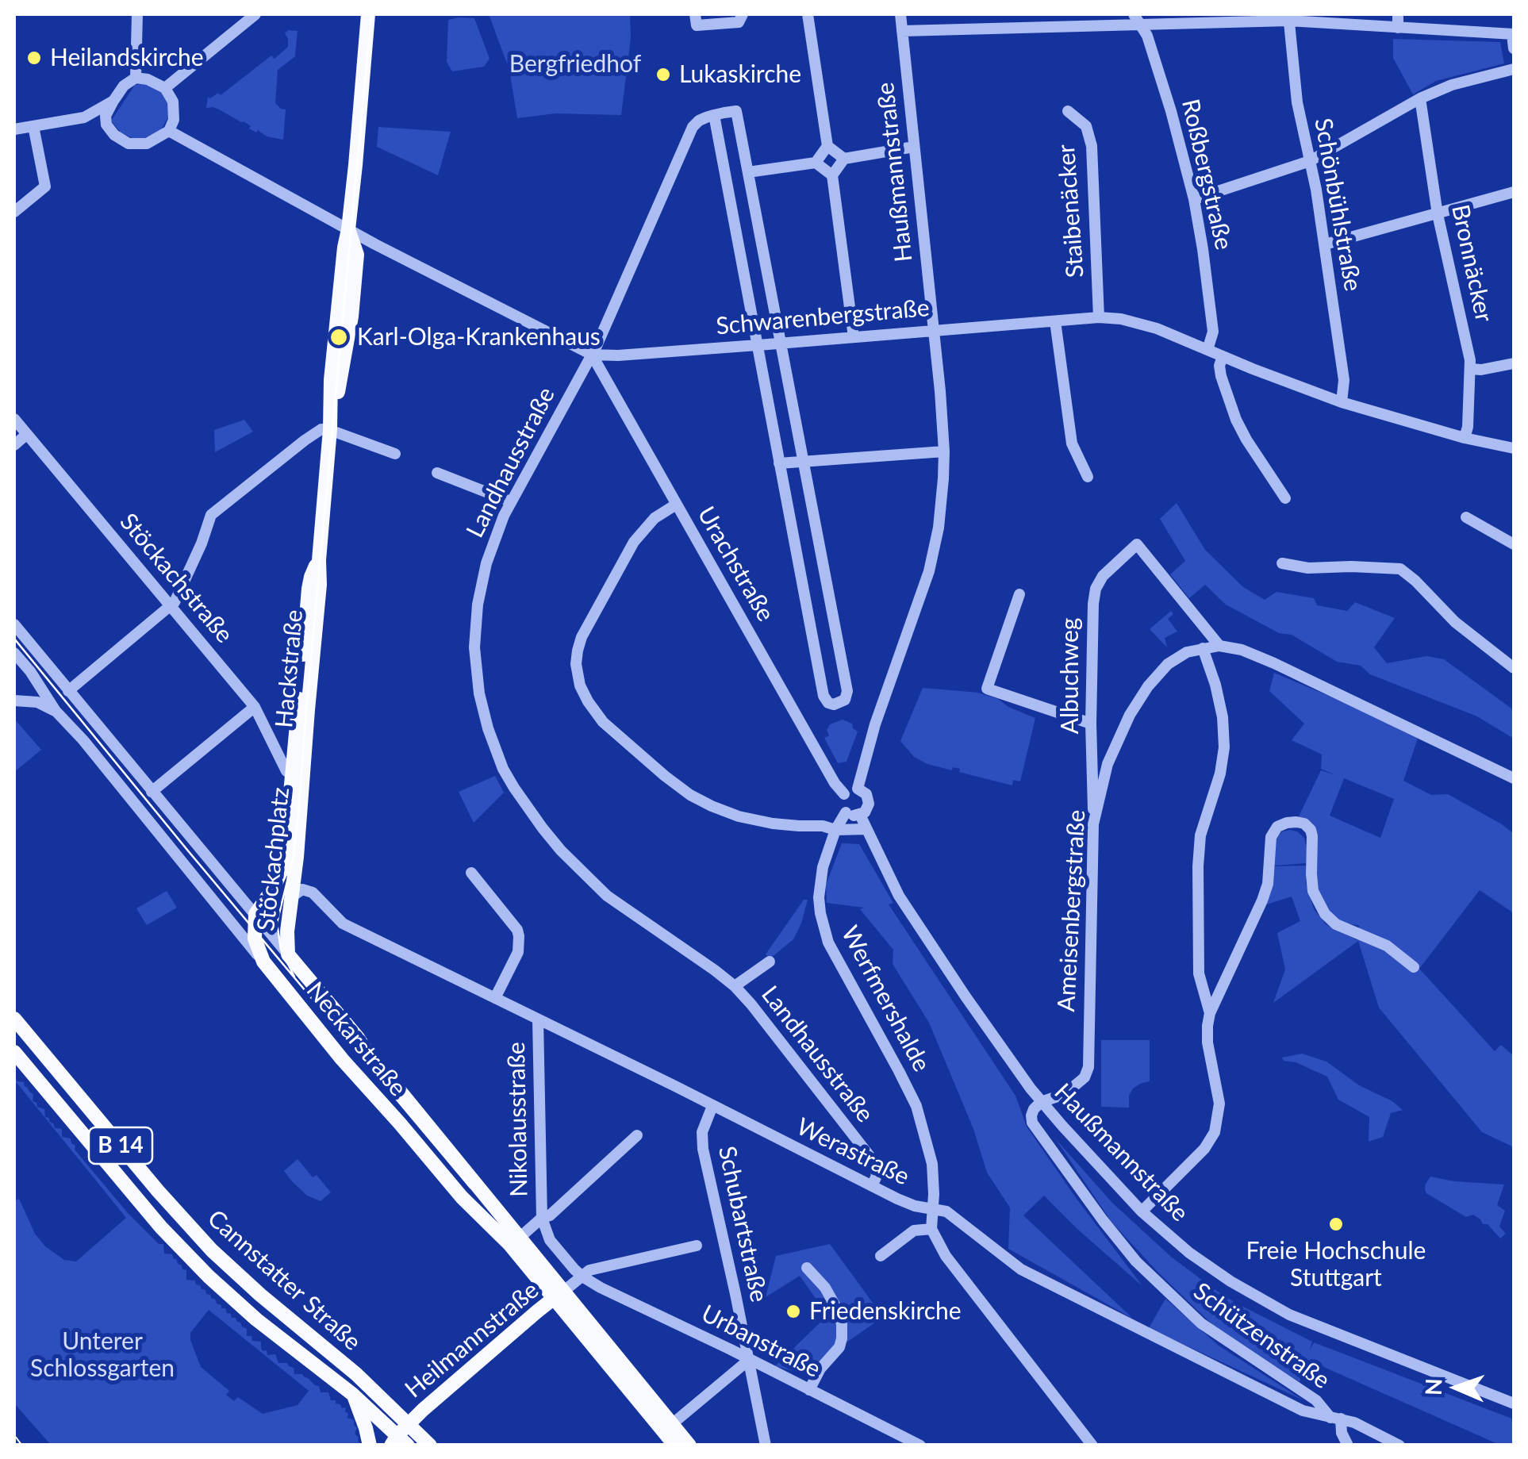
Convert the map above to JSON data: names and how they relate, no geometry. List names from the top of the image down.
{
  "streets": {
    "main road": [
      "Hackstraße",
      "Stöckachplatz",
      "Neckarstraße",
      "B 14",
      "Cannstatter Straße",
      "Heilmannstraße"
    ],
    "street": [
      "Haußmannstraße",
      "Roßbergstraße",
      "Schönbühlstraße",
      "Staibenäcker",
      "Bronnäcker",
      "Schwarenbergstraße",
      "Landhausstraße",
      "Urachstraße",
      "Stöckachstraße",
      "Albuchweg",
      "Ameisenbergstraße",
      "Werfmershalde",
      "Nikolausstraße",
      "Werastraße",
      "Schubartstraße",
      "Schützenstraße",
      "Urbanstraße"
    ]
  },
  "crossings": [
    ["Haußmannstraße", "Schwarenbergstraße"],
    ["Haußmannstraße", "Urachstraße"],
    ["Haußmannstraße", "Ameisenbergstraße"],
    ["Haußmannstraße", "Werfmershalde"],
    ["Haußmannstraße", "Schützenstraße"],
    ["Roßbergstraße", "Schwarenbergstraße"],
    ["Schönbühlstraße", "Schwarenbergstraße"],
    ["Staibenäcker", "Schwarenbergstraße"],
    ["Bronnäcker", "Schwarenbergstraße"],
    ["Schwarenbergstraße", "Landhausstraße"],
    ["Schwarenbergstraße", "Urachstraße"],
    ["Schwarenbergstraße", "Hackstraße"],
    ["Landhausstraße", "Urachstraße"],
    ["Landhausstraße", "Werastraße"],
    ["Urachstraße", "Werfmershalde"],
    ["Stöckachstraße", "Hackstraße"],
    ["Stöckachstraße", "Stöckachplatz"],
    ["Hackstraße", "Stöckachplatz"],
    ["Hackstraße", "Neckarstraße"],
    ["Albuchweg", "Ameisenbergstraße"],
    ["Stöckachplatz", "Neckarstraße"],
    ["Stöckachplatz", "Werastraße"],
    ["Ameisenbergstraße", "Schützenstraße"],
    ["Werfmershalde", "Werastraße"],
    ["Neckarstraße", "Nikolausstraße"],
    ["Neckarstraße", "Heilmannstraße"],
    ["Neckarstraße", "Urbanstraße"],
    ["Nikolausstraße", "Werastraße"],
    ["B 14", "Cannstatter Straße"],
    ["B 14", "Heilmannstraße"],
    ["Werastraße", "Schubartstraße"],
    ["Werastraße", "Schützenstraße"],
    ["Schubartstraße", "Urbanstraße"],
    ["Cannstatter Straße", "Heilmannstraße"]
  ],
  "parks": ["Bergfriedhof", "Unterer Schlossgarten"],
  "places": [
    "Heilandskirche",
    "Lukaskirche",
    "Karl-Olga-Krankenhaus",
    "Freie Hochschule Stuttgart",
    "Friedenskirche"
  ],
  "north": "left"
}
